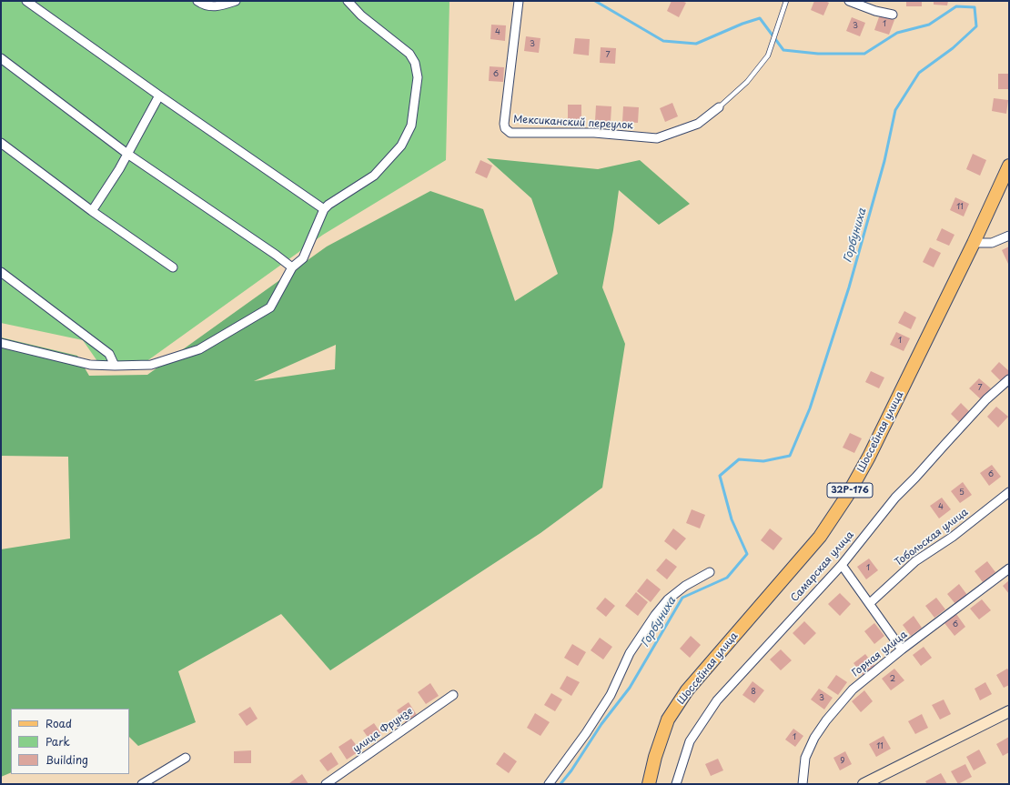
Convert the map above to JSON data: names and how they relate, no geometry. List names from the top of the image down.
{
  "streets": {
    "main road": ["Шоссейная улица", "32Р-176"],
    "street": [
      "Мексиканский переулок",
      "Тобольская улица",
      "Самарская улица",
      "Горная улица",
      "улица Фрунзе"
    ]
  },
  "water": ["Горбуниха"],
  "house_numbers": [
    "1",
    "3",
    "4",
    "3",
    "7",
    "6",
    "11",
    "1",
    "7",
    "6",
    "5",
    "4",
    "1",
    "6",
    "2",
    "8",
    "3",
    "1",
    "11",
    "9"
  ],
  "legend": ["Road", "Park", "Building"]
}
